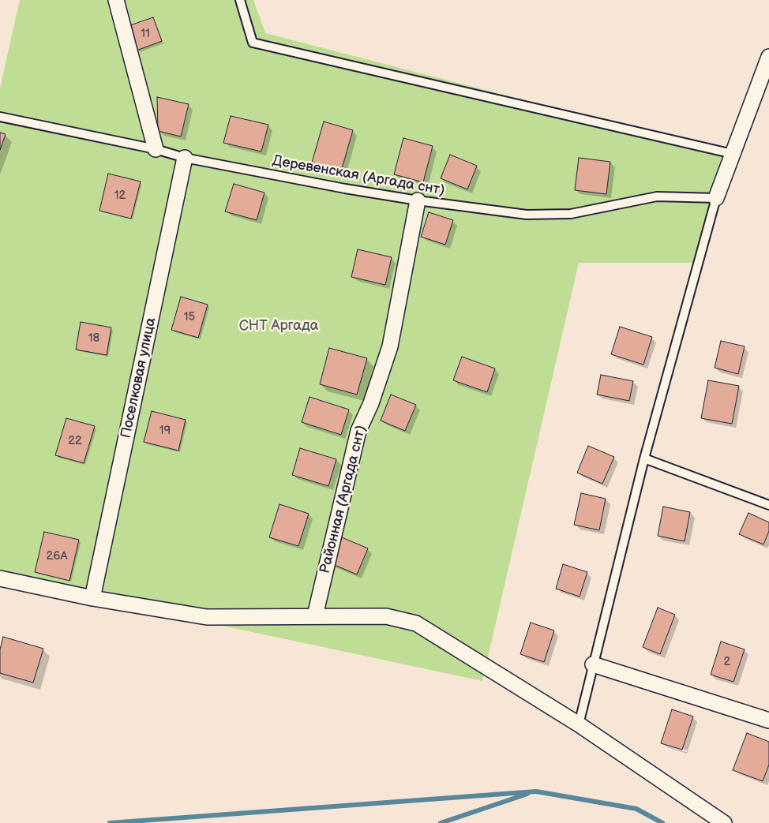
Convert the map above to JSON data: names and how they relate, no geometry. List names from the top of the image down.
{
  "streets": {
    "street": ["Поселковая улица", "Районная (Аргада снт)"],
    "lane": ["Деревенская (Аргада снт)"]
  },
  "crossings": [
    ["Деревенская (Аргада снт)", "Поселковая улица"],
    ["Деревенская (Аргада снт)", "Районная (Аргада снт)"]
  ],
  "parks": ["СНТ Аргада"],
  "house_numbers": [
    "11",
    "12",
    "15",
    "18",
    "19",
    "22",
    "26А",
    "2"
  ]
}
